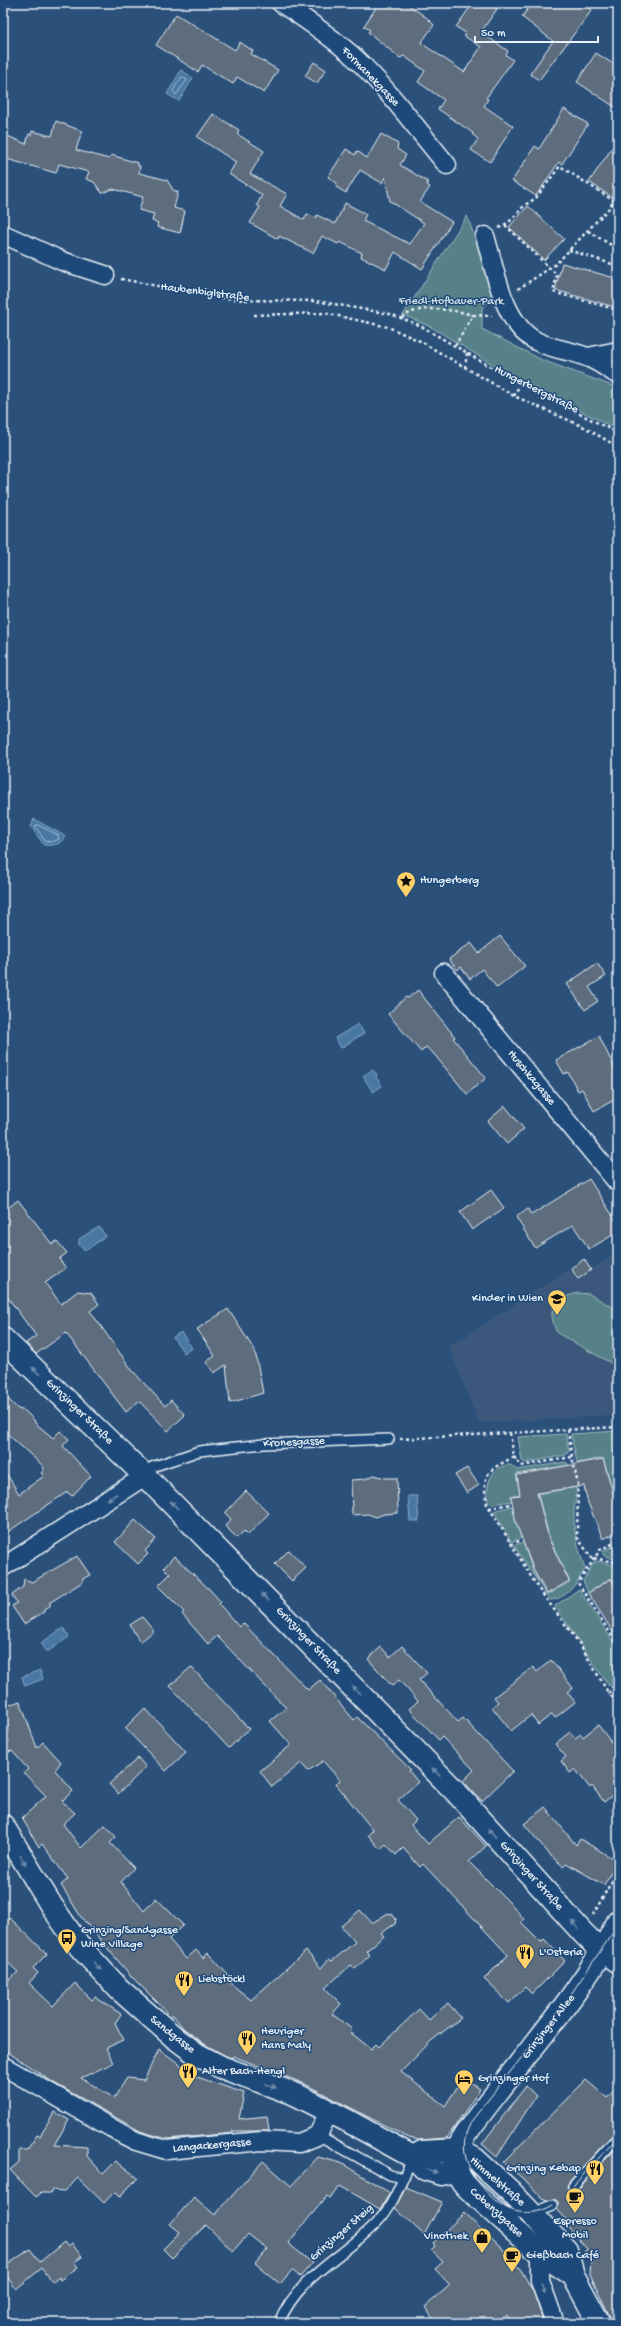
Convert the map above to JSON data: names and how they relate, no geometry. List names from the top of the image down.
{
  "streets": {
    "street": [
      "Formanekgasse",
      "Huschkagasse",
      "Grinzinger Straße",
      "Kronesgasse",
      "Grinzinger Allee",
      "Sandgasse",
      "Langackergasse",
      "Himmelstraße",
      "Cobenzlgasse"
    ],
    "lane": ["Grinzinger Steig"],
    "path": ["Haubenbiglstraße", "Hungerbergstraße"]
  },
  "crossings": [
    ["Haubenbiglstraße", "Hungerbergstraße"],
    ["Grinzinger Straße", "Kronesgasse"],
    ["Grinzinger Straße", "Grinzinger Allee"],
    ["Grinzinger Allee", "Himmelstraße"],
    ["Grinzinger Allee", "Cobenzlgasse"],
    ["Sandgasse", "Grinzinger Steig"],
    ["Himmelstraße", "Cobenzlgasse"]
  ],
  "one_way": ["Grinzinger Straße", "Kronesgasse", "Sandgasse"],
  "parks": ["Friedl-Hofbauer-Park"],
  "places": {
    "place": ["Hungerberg"],
    "school or university": ["Kinder in Wien"],
    "bus stop": ["Grinzing/Sandgasse Wine Village"],
    "restaurant": [
      "L'Osteria",
      "Liebstöckl",
      "Heuriger Hans Maly",
      "Alter Bach-Hengl",
      "Grinzing Kebap"
    ],
    "hotel": ["Grinzinger Hof"],
    "cafe": ["Espresso Mobil", "Gießbach Café"],
    "shop": ["Vinothek"]
  },
  "scale_bar": "50 m"
}
